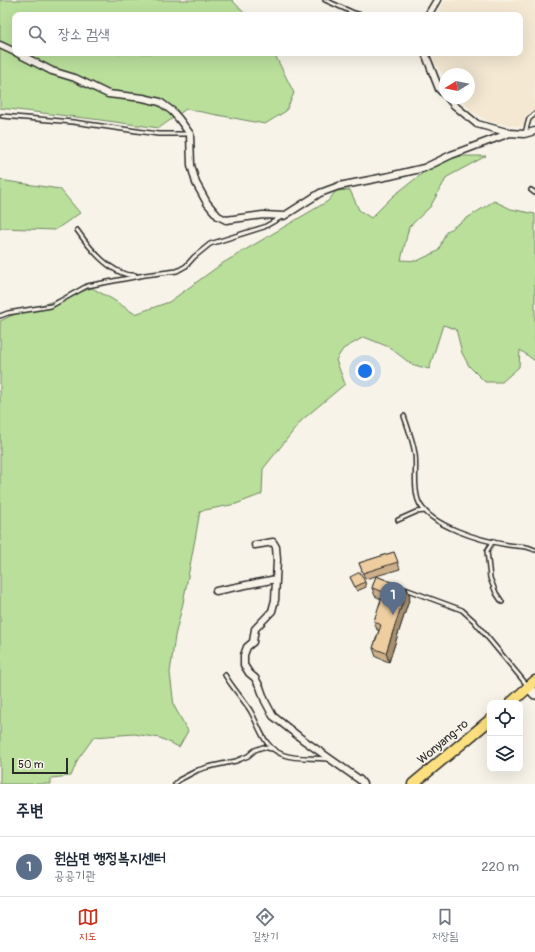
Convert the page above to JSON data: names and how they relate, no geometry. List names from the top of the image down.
{
  "streets": {
    "main road": ["Wonyang-ro"]
  },
  "scale_bar": "50 m",
  "north": "left",
  "page": {
    "search": "장소 검색",
    "pins": "1",
    "scale": "50 m",
    "heading": "주변",
    "list": [
      {
        "mark": "1",
        "name": "원삼면 행정복지센터",
        "note": "공공기관",
        "value": "220 m"
      }
    ],
    "nav": ["지도", "길찾기", "저장됨"]
  }
}
